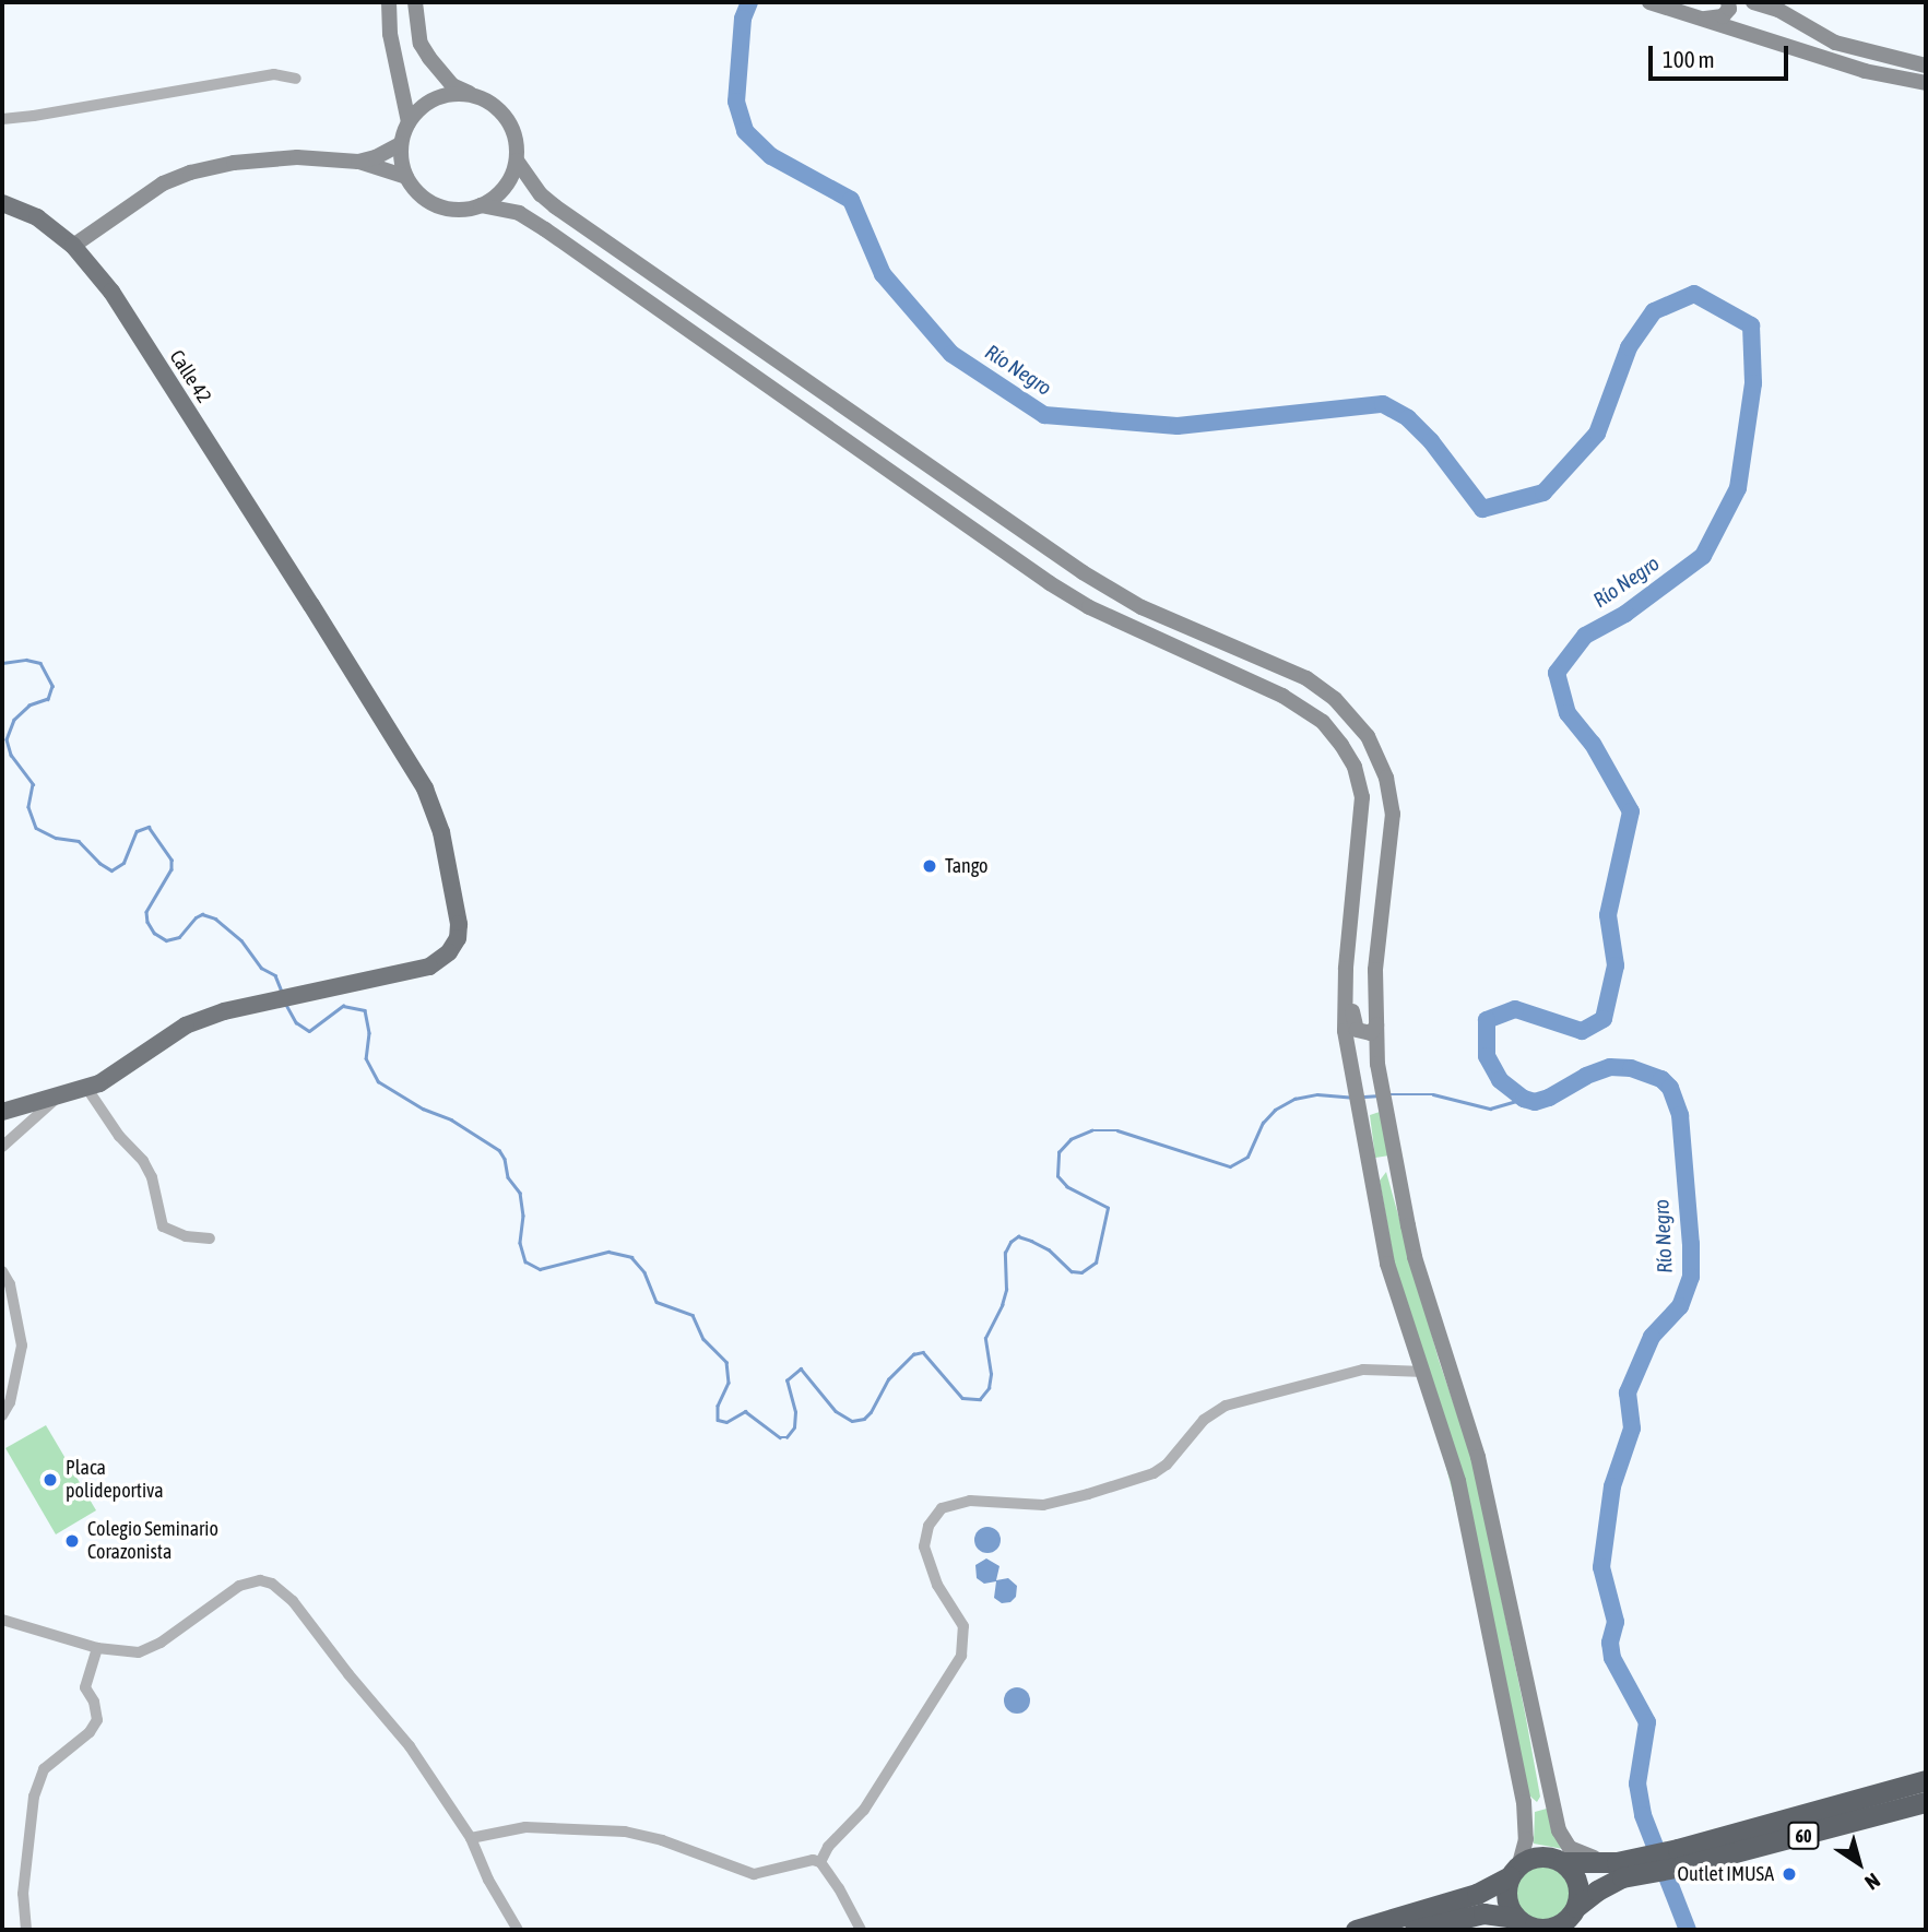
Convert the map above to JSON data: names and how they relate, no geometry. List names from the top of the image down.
{
  "streets": {
    "highway": ["60"],
    "main road": ["Calle 42"]
  },
  "water": ["Río Negro"],
  "places": [
    "Tango",
    "Placa polideportiva",
    "Colegio Seminario Corazonista",
    "Outlet IMUSA"
  ],
  "scale_bar": "100 m",
  "north": "bottom right"
}
